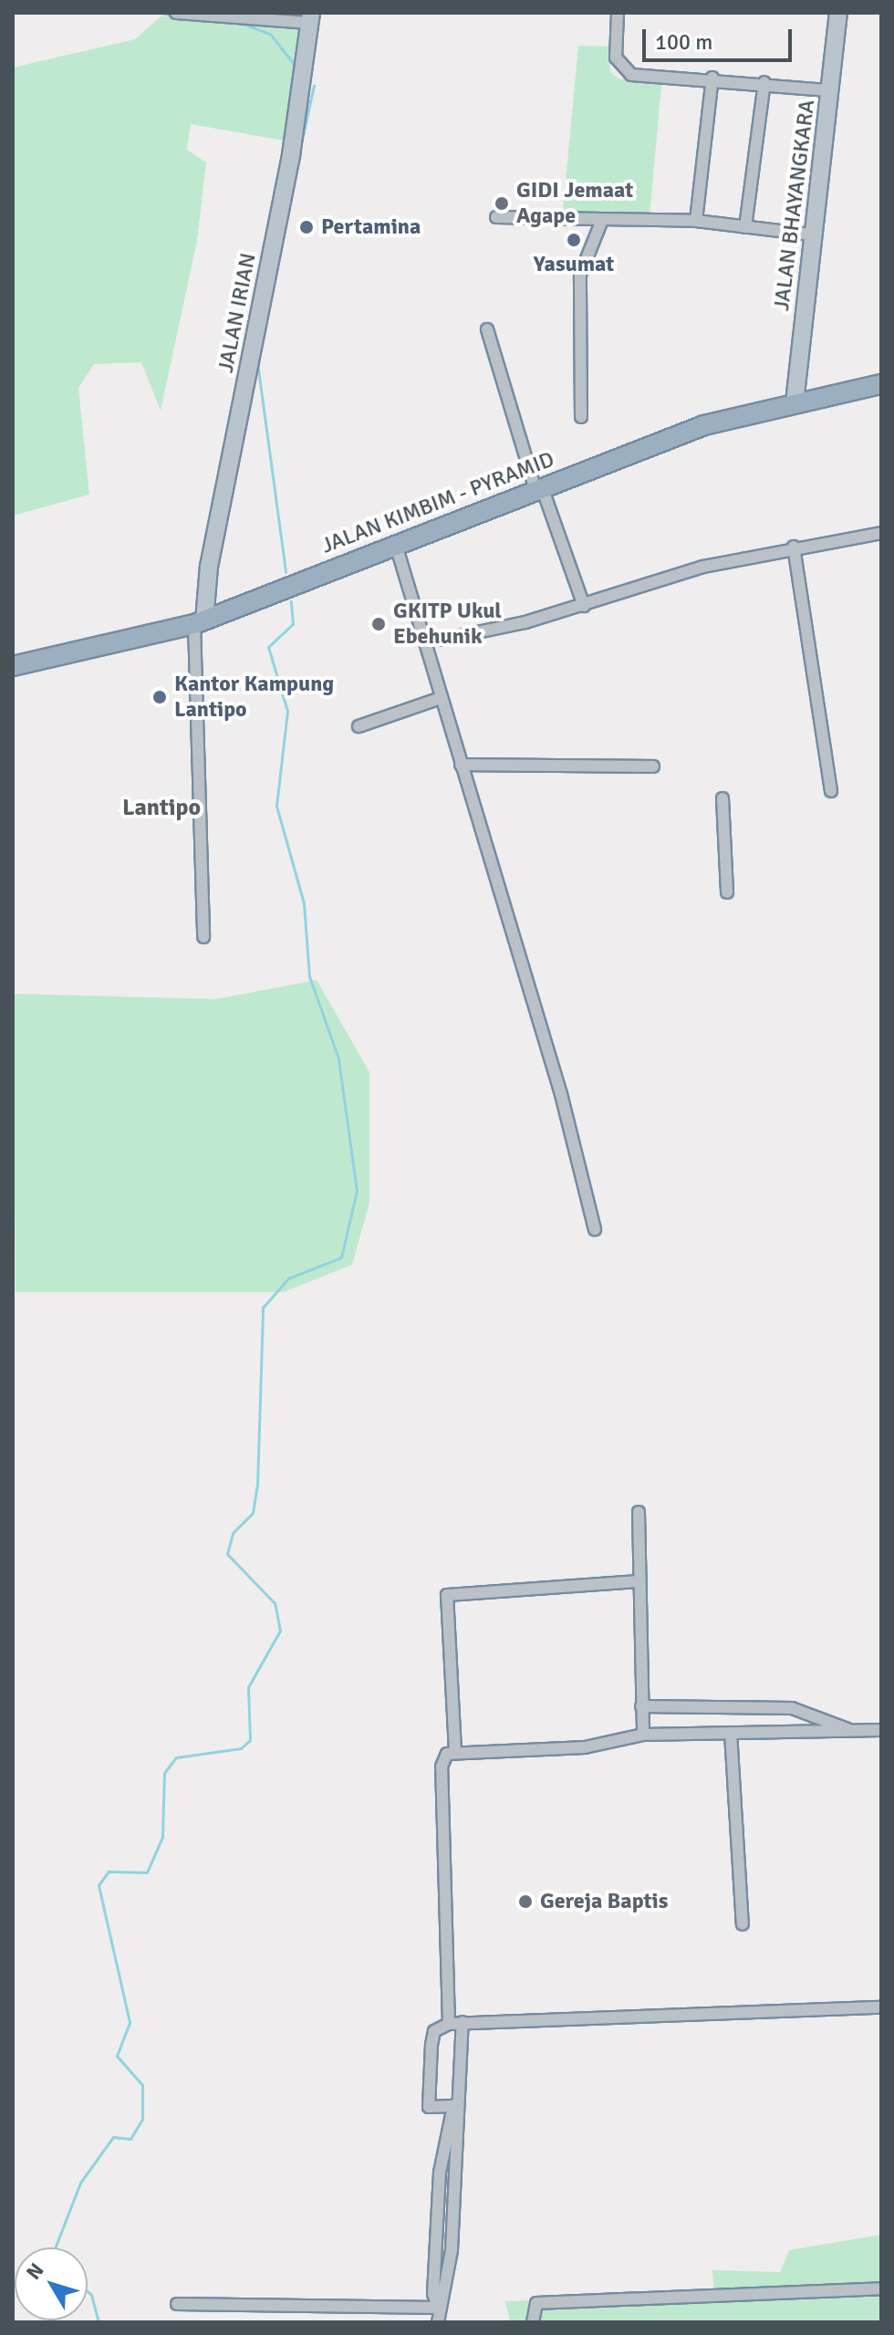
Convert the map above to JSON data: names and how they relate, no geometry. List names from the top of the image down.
{
  "streets": {
    "highway": ["JALAN KIMBIM - PYRAMID"],
    "main road": ["JALAN BHAYANGKARA", "JALAN IRIAN"]
  },
  "crossings": [
    ["JALAN BHAYANGKARA", "JALAN KIMBIM - PYRAMID"],
    ["JALAN IRIAN", "JALAN KIMBIM - PYRAMID"]
  ],
  "districts": ["Lantipo"],
  "places": [
    "GIDI Jemaat Agape",
    "Pertamina",
    "Yasumat",
    "GKITP Ukul Ebehunik",
    "Kantor Kampung Lantipo",
    "Gereja Baptis"
  ],
  "scale_bar": "100 m",
  "north": "top left"
}
